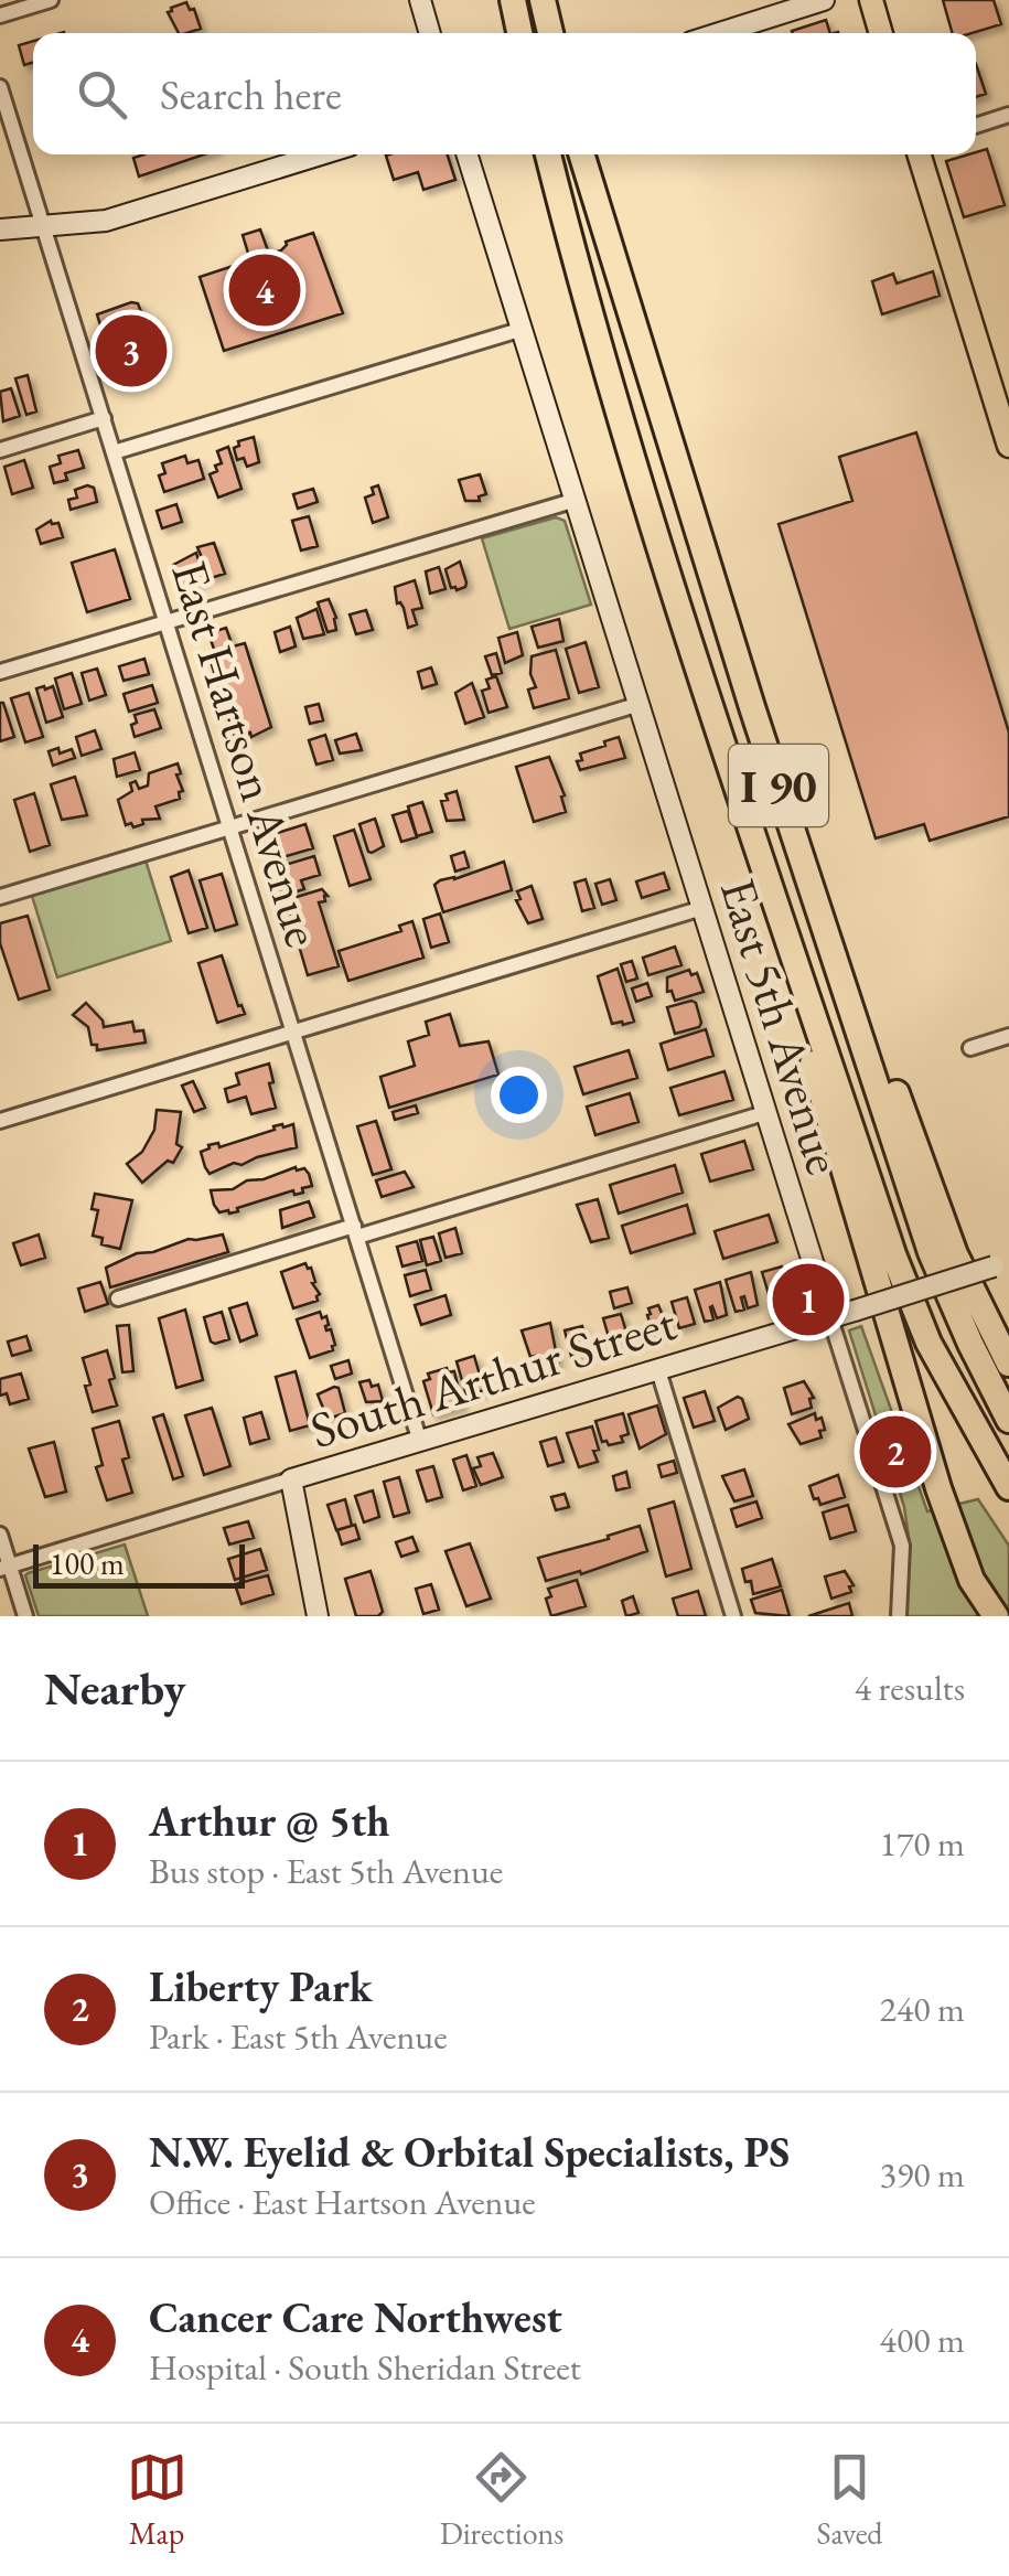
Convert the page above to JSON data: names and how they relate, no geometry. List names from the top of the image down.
{
  "streets": {
    "highway": ["I 90"],
    "street": ["East Hartson Avenue", "East 5th Avenue", "South Arthur Street"]
  },
  "crossings": [
    ["East Hartson Avenue", "South Arthur Street"],
    ["East 5th Avenue", "South Arthur Street"]
  ],
  "scale_bar": "100 m",
  "page": {
    "search": "Search here",
    "pins": [
      "4",
      "3",
      "1",
      "2"
    ],
    "scale": "100 m",
    "heading": ["Nearby", "4 results"],
    "list": [
      {
        "mark": "1",
        "name": "Arthur @ 5th",
        "note": "Bus stop · East 5th Avenue",
        "value": "170 m"
      },
      {
        "mark": "2",
        "name": "Liberty Park",
        "note": "Park · East 5th Avenue",
        "value": "240 m"
      },
      {
        "mark": "3",
        "name": "N.W. Eyelid & Orbital Specialists, PS",
        "note": "Office · East Hartson Avenue",
        "value": "390 m"
      },
      {
        "mark": "4",
        "name": "Cancer Care Northwest",
        "note": "Hospital · South Sheridan Street",
        "value": "400 m"
      }
    ],
    "nav": ["Map", "Directions", "Saved"]
  }
}
